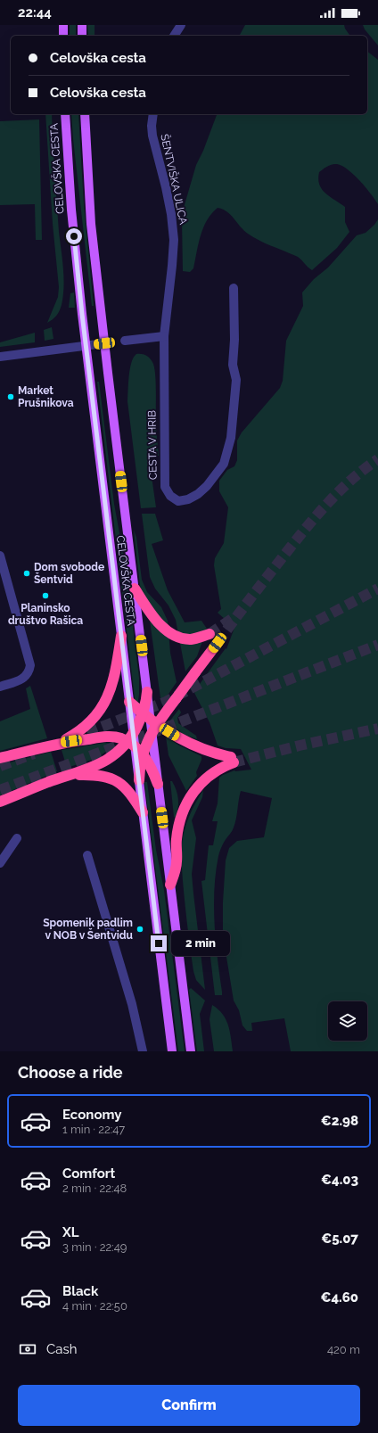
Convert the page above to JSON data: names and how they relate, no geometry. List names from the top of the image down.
{
  "streets": {
    "main road": ["CELOVŠKA CESTA"],
    "street": ["ŠENTVIŠKA ULICA", "CESTA V HRIB"]
  },
  "crossings": [
    ["ŠENTVIŠKA ULICA", "CESTA V HRIB"]
  ],
  "places": [
    "Market Prušnikova",
    "Dom svobode Šentvid",
    "Planinsko društvo Rašica",
    "Spomenik padlim v NOB v Šentvidu"
  ],
  "page": {
    "status": "22:44",
    "banner": ["Celovška cesta", "Celovška cesta"],
    "bubble": "2 min",
    "heading": "Choose a ride",
    "list": [
      {
        "name": "Economy",
        "note": "1 min · 22:47",
        "value": "€2.98"
      },
      {
        "name": "Comfort",
        "note": "2 min · 22:48",
        "value": "€4.03"
      },
      {
        "name": "XL",
        "note": "3 min · 22:49",
        "value": "€5.07"
      },
      {
        "name": "Black",
        "note": "4 min · 22:50",
        "value": "€4.60"
      }
    ],
    "pay": ["Cash", "420 m"],
    "buttons": "Confirm"
  }
}
